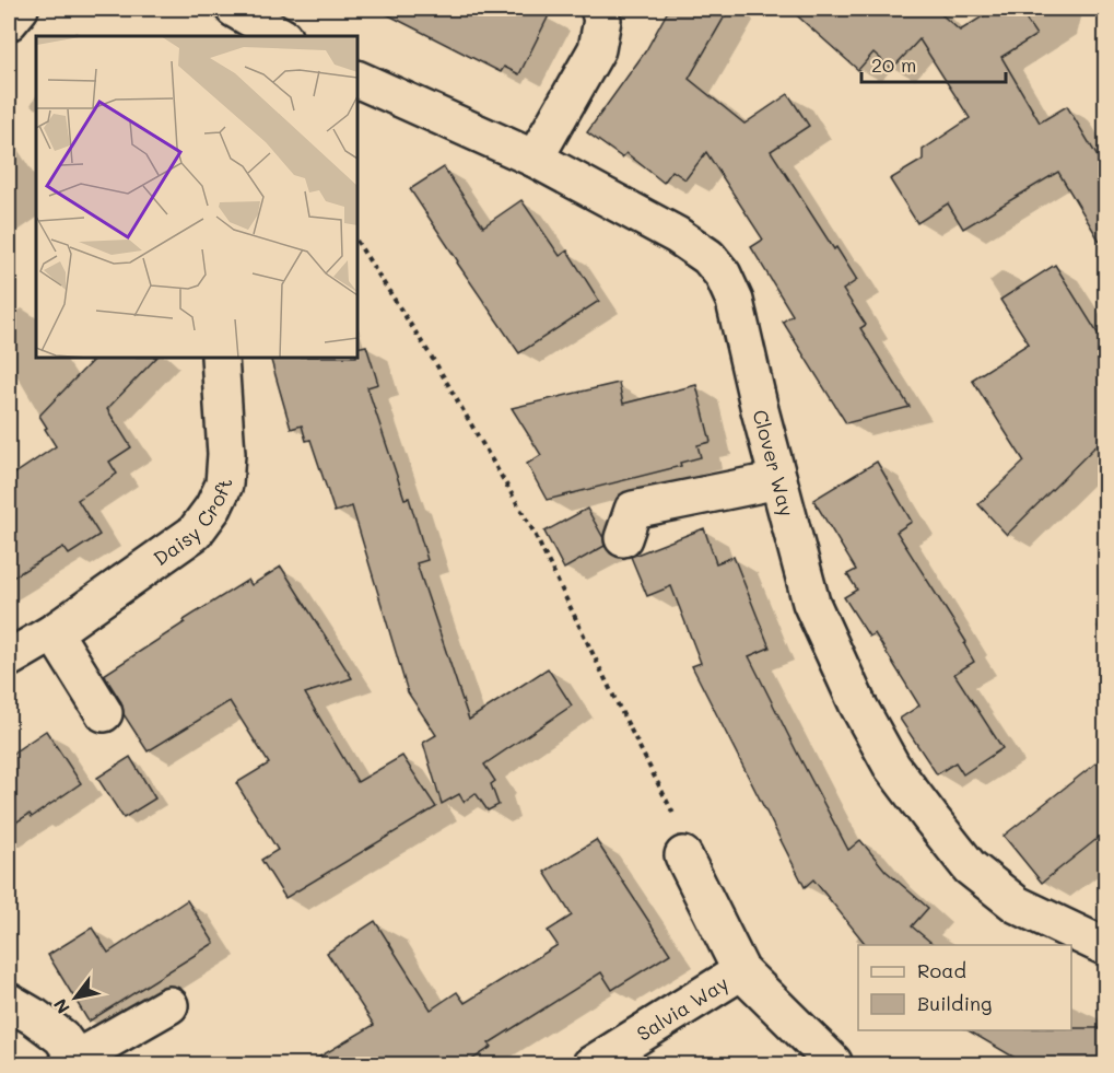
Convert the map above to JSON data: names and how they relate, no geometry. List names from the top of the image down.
{
  "streets": {
    "street": ["Clover Way", "Daisy Croft", "Salvia Way"]
  },
  "legend": ["Road", "Building"],
  "scale_bar": "20 m",
  "north": "bottom left"
}
